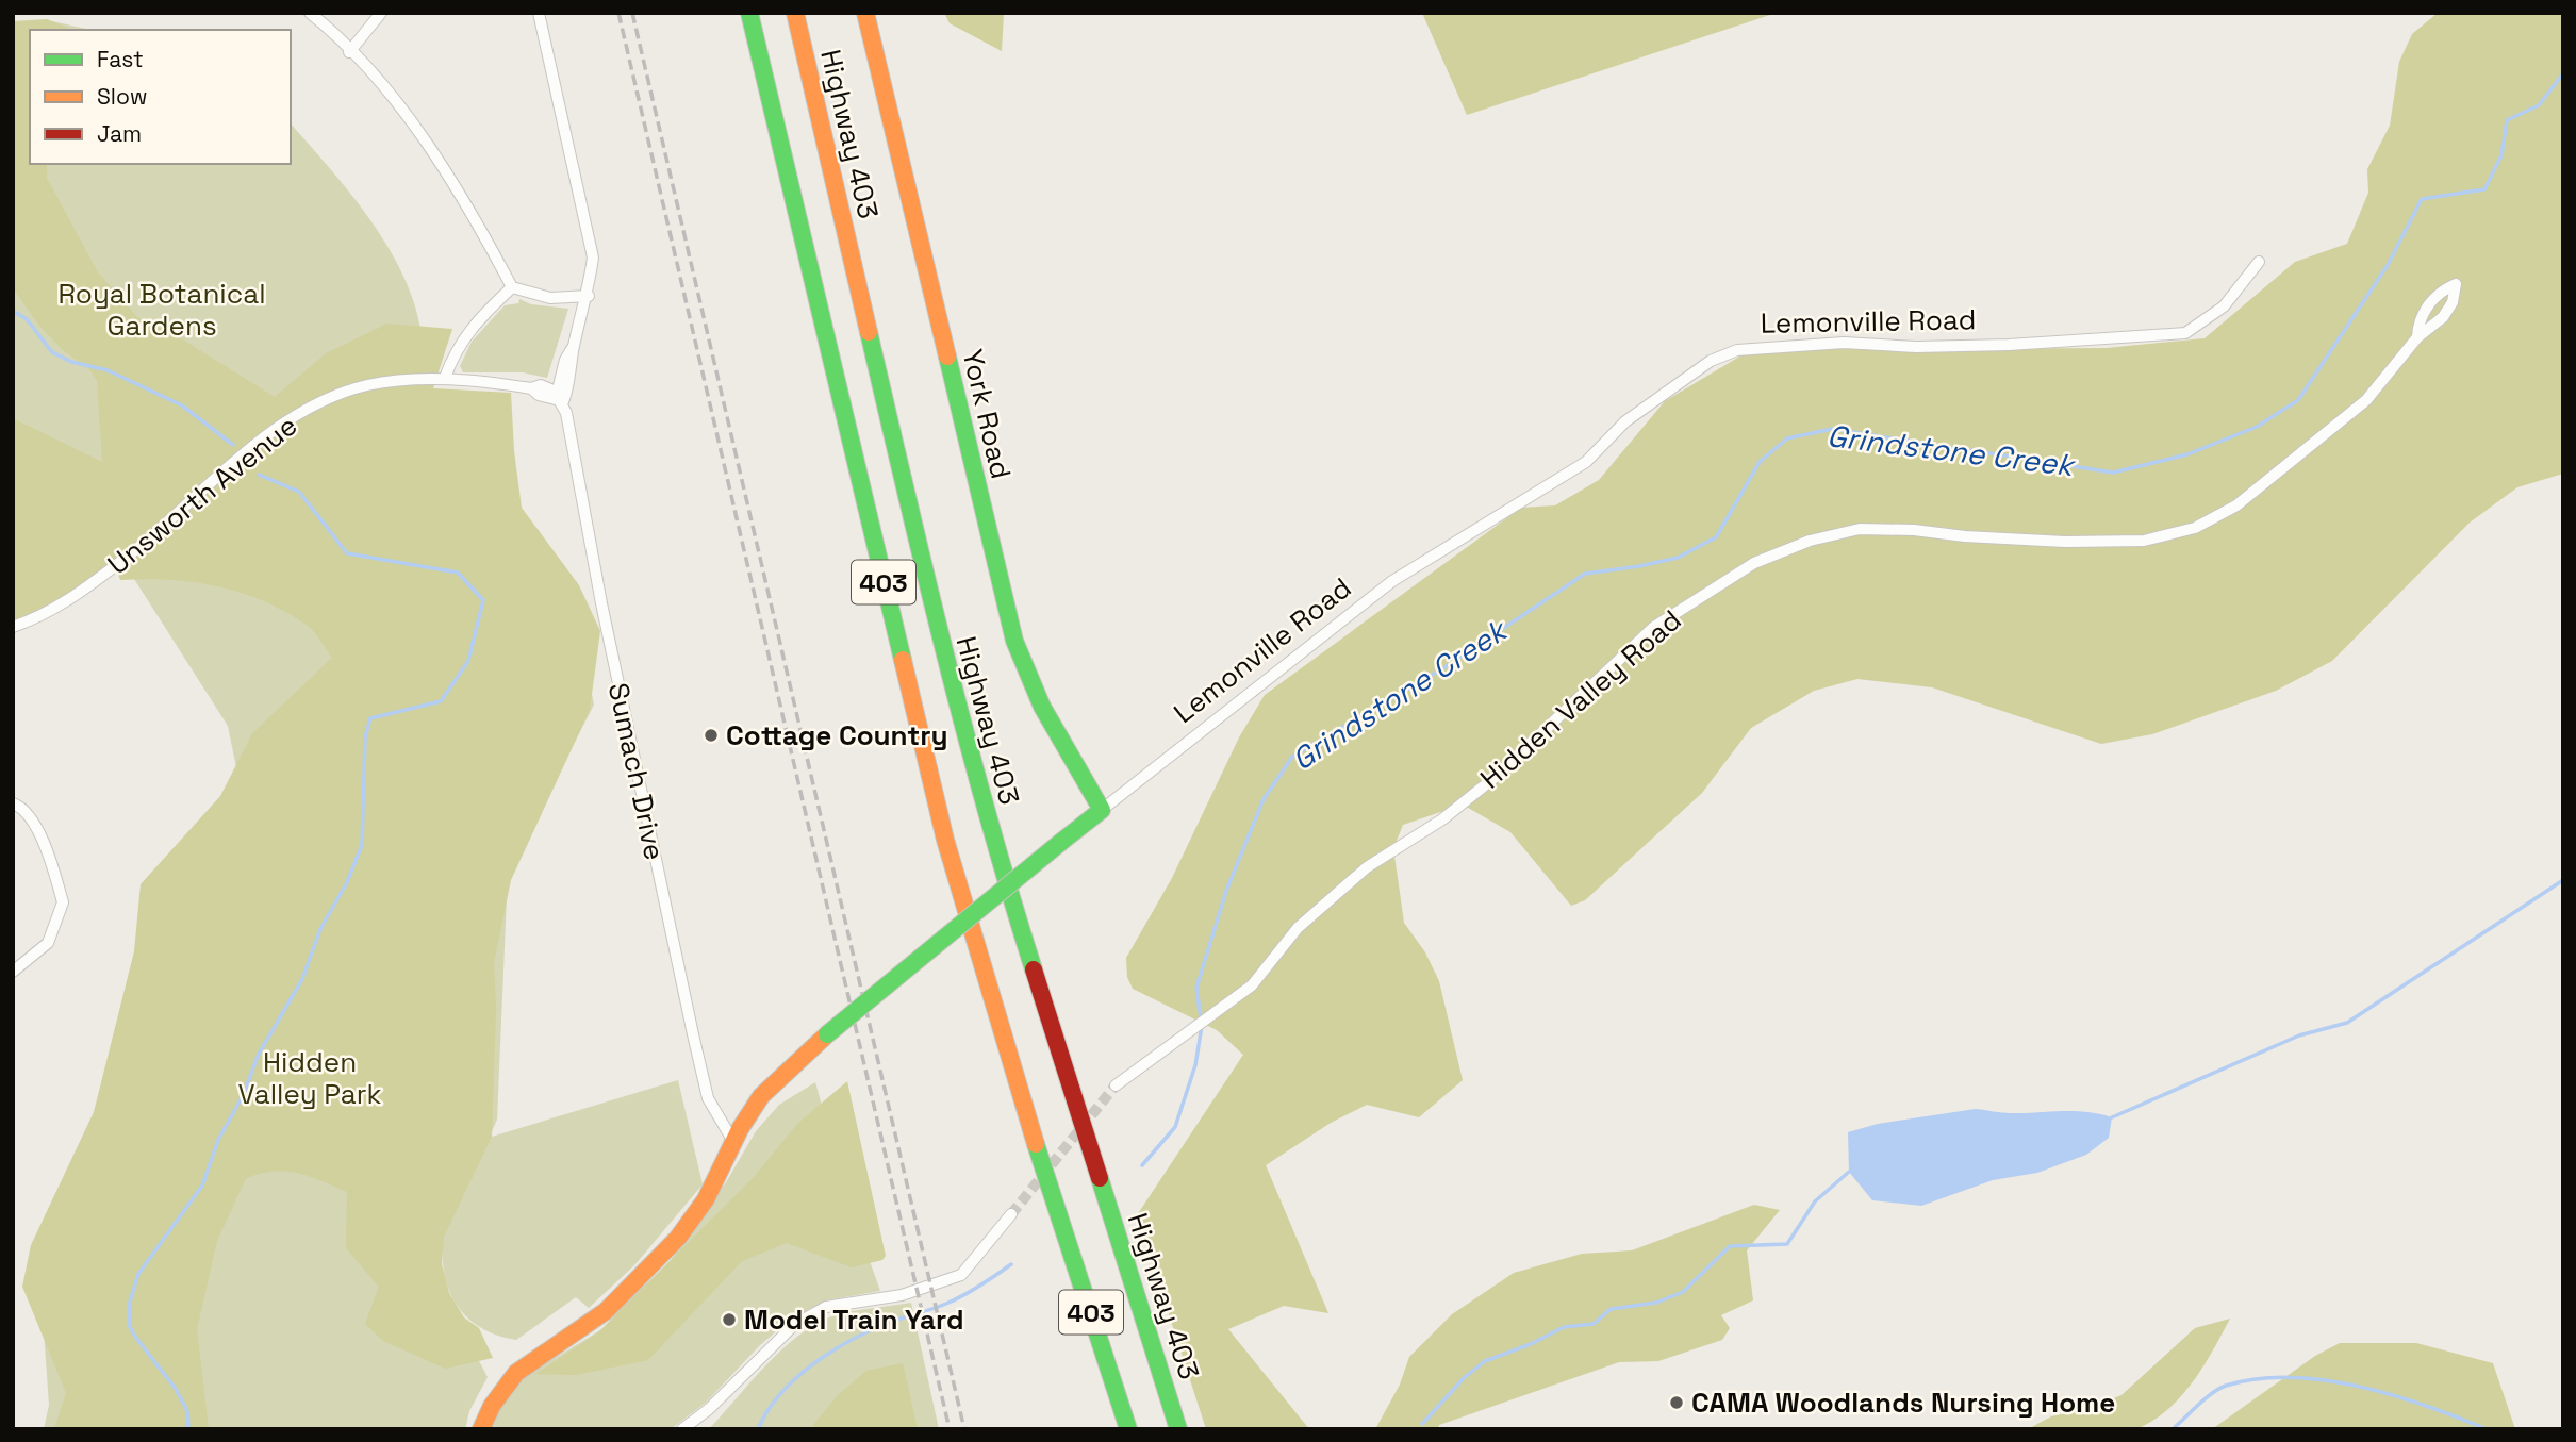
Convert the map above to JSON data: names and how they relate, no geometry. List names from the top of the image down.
{
  "streets": {
    "main road": [
      "Highway 403",
      "Lemonville Road",
      "York Road",
      "403"
    ],
    "street": ["Unsworth Avenue", "Hidden Valley Road", "Sumach Drive"]
  },
  "crossings": [
    ["Lemonville Road", "York Road"],
    ["Lemonville Road", "Sumach Drive"],
    ["Unsworth Avenue", "Sumach Drive"]
  ],
  "water": ["Grindstone Creek"],
  "parks": ["Royal Botanical Gardens", "Hidden Valley Park"],
  "places": ["Cottage Country", "Model Train Yard", "CAMA Woodlands Nursing Home"],
  "legend": ["Fast", "Slow", "Jam"]
}
